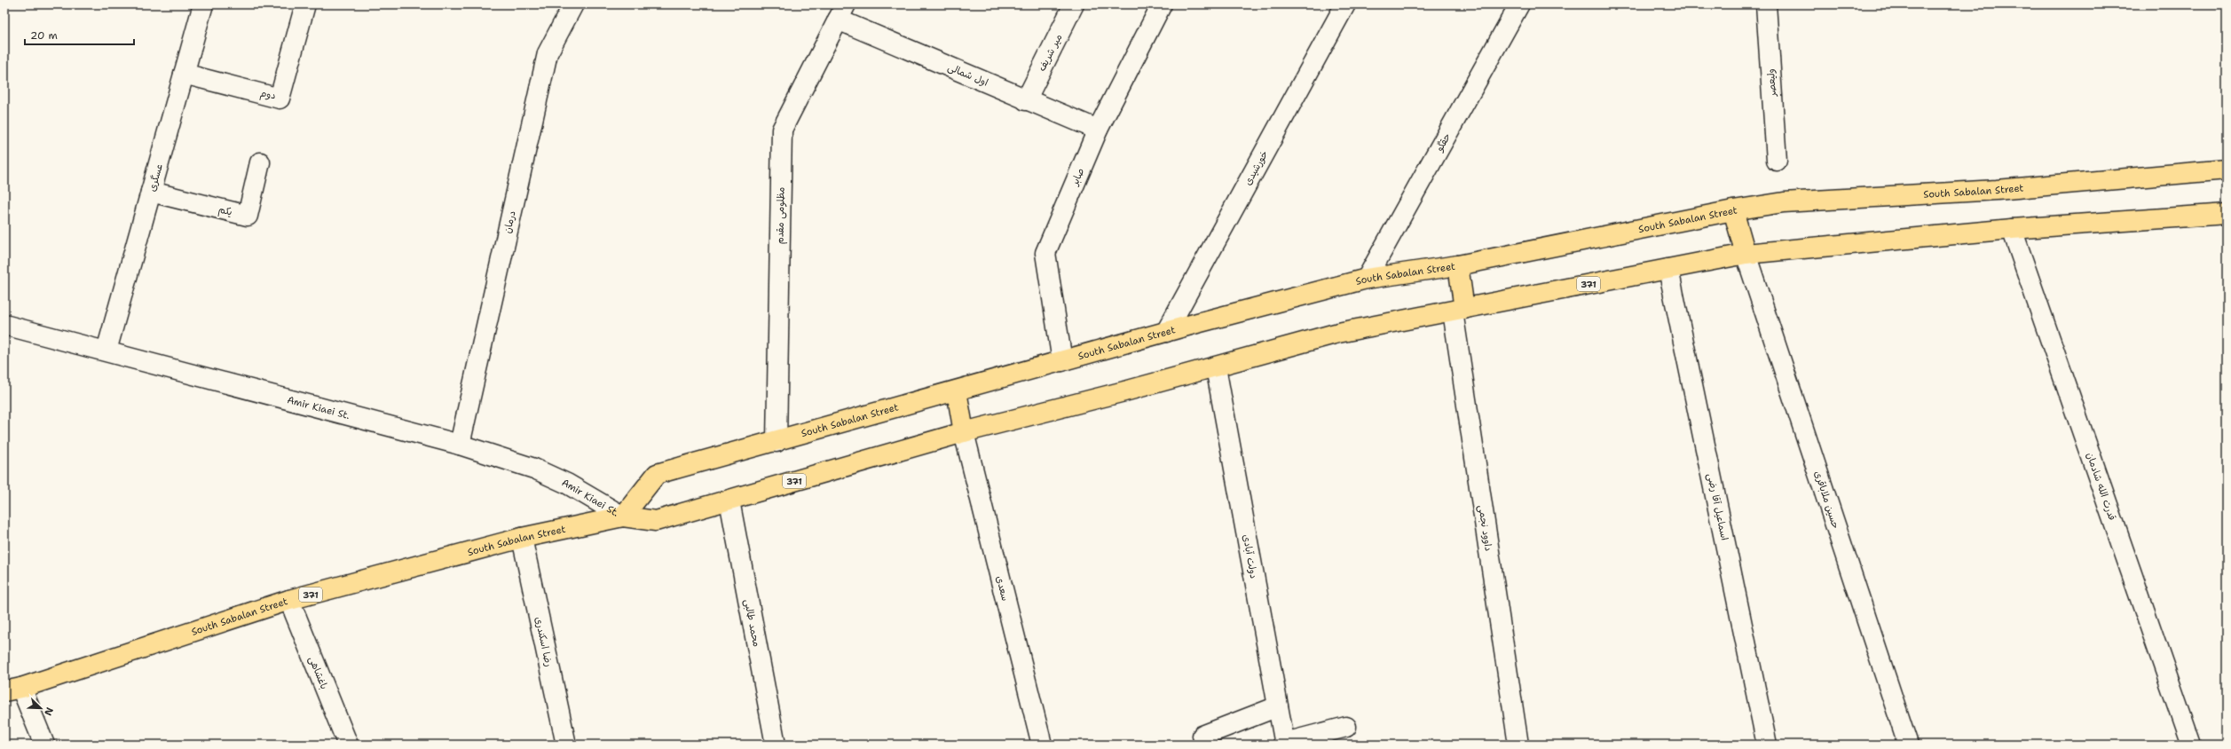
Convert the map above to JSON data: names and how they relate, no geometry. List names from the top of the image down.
{
  "streets": {
    "main road": ["South Sabalan Street", "371"],
    "street": [
      "میر شریف",
      "اول شمالی",
      "ولیعصر",
      "دوم",
      "حقگو",
      "خورشیدی",
      "صابر",
      "عسگری",
      "یکم",
      "مظلومی مقدم",
      "درمان",
      "Amir Kiaei St.",
      "قدرت الله شادمان",
      "حسین ملاباقری",
      "اسماعیل آقا رضی",
      "داوود نجمی",
      "دولت آبادی",
      "سعدی",
      "محمد طالبی",
      "رضا اسکندری",
      "باغشاهی"
    ]
  },
  "crossings": [
    ["میر شریف", "اول شمالی"],
    ["اول شمالی", "صابر"],
    ["اول شمالی", "مظلومی مقدم"],
    ["دوم", "عسگری"],
    ["حقگو", "South Sabalan Street"],
    ["خورشیدی", "South Sabalan Street"],
    ["صابر", "South Sabalan Street"],
    ["عسگری", "یکم"],
    ["عسگری", "Amir Kiaei St."],
    ["South Sabalan Street", "مظلومی مقدم"],
    ["South Sabalan Street", "Amir Kiaei St."],
    ["South Sabalan Street", "قدرت الله شادمان"],
    ["South Sabalan Street", "حسین ملاباقری"],
    ["South Sabalan Street", "اسماعیل آقا رضی"],
    ["South Sabalan Street", "داوود نجمی"],
    ["South Sabalan Street", "دولت آبادی"],
    ["South Sabalan Street", "سعدی"],
    ["South Sabalan Street", "محمد طالبی"],
    ["South Sabalan Street", "رضا اسکندری"],
    ["South Sabalan Street", "باغشاهی"],
    ["درمان", "Amir Kiaei St."]
  ],
  "scale_bar": "20 m",
  "north": "bottom right"
}
